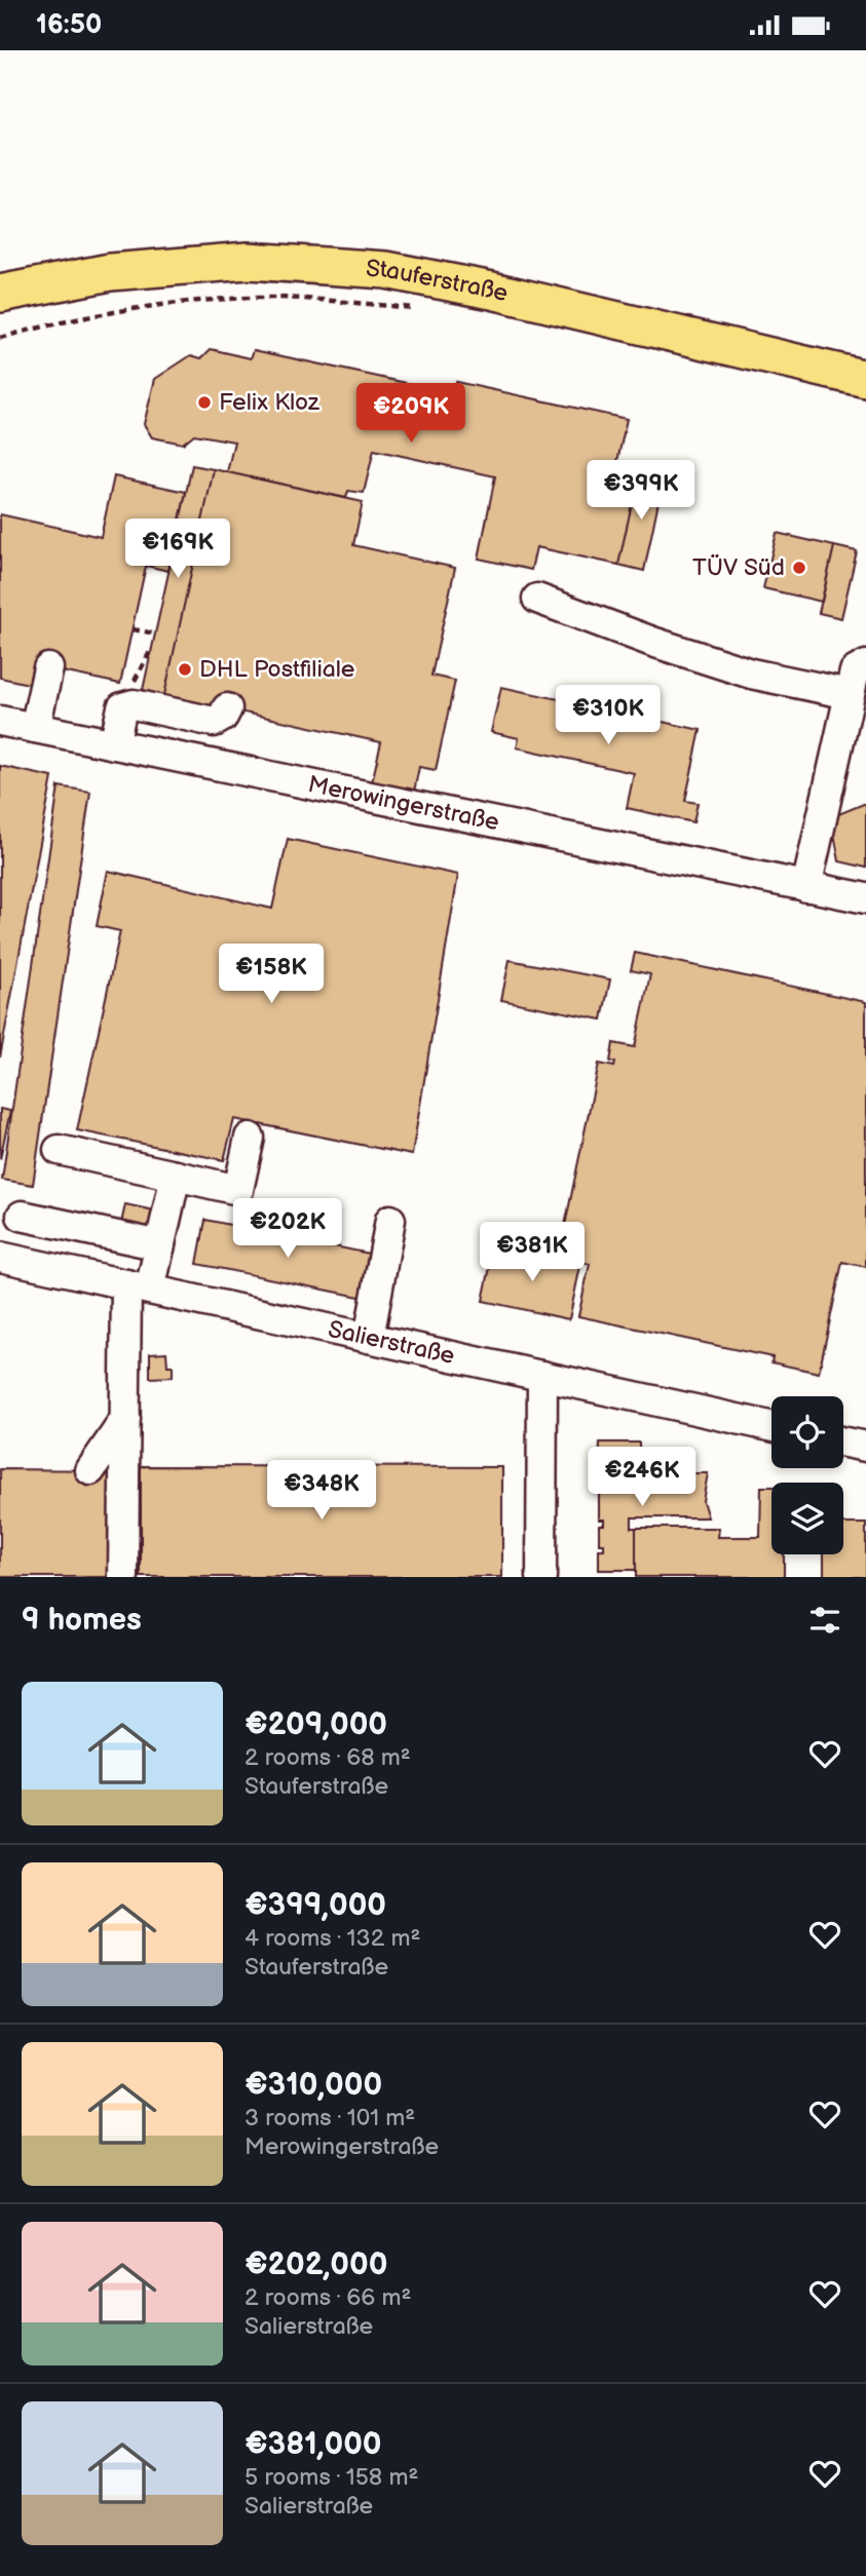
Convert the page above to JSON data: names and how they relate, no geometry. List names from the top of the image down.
{
  "streets": {
    "main road": ["Stauferstraße"],
    "street": ["Merowingerstraße", "Salierstraße"]
  },
  "places": ["Felix Kloz", "TÜV Süd", "DHL Postfiliale"],
  "page": {
    "status": "16:50",
    "price": [
      "€209K",
      "€399K",
      "€169K",
      "€310K",
      "€158K",
      "€202K",
      "€381K",
      "€246K",
      "€348K"
    ],
    "heading": "9 homes",
    "list": [
      {
        "name": "€209,000",
        "note": "2 rooms · 68 m² · Stauferstraße"
      },
      {
        "name": "€399,000",
        "note": "4 rooms · 132 m² · Stauferstraße"
      },
      {
        "name": "€310,000",
        "note": "3 rooms · 101 m² · Merowingerstraße"
      },
      {
        "name": "€202,000",
        "note": "2 rooms · 66 m² · Salierstraße"
      },
      {
        "name": "€381,000",
        "note": "5 rooms · 158 m² · Salierstraße"
      }
    ]
  }
}
